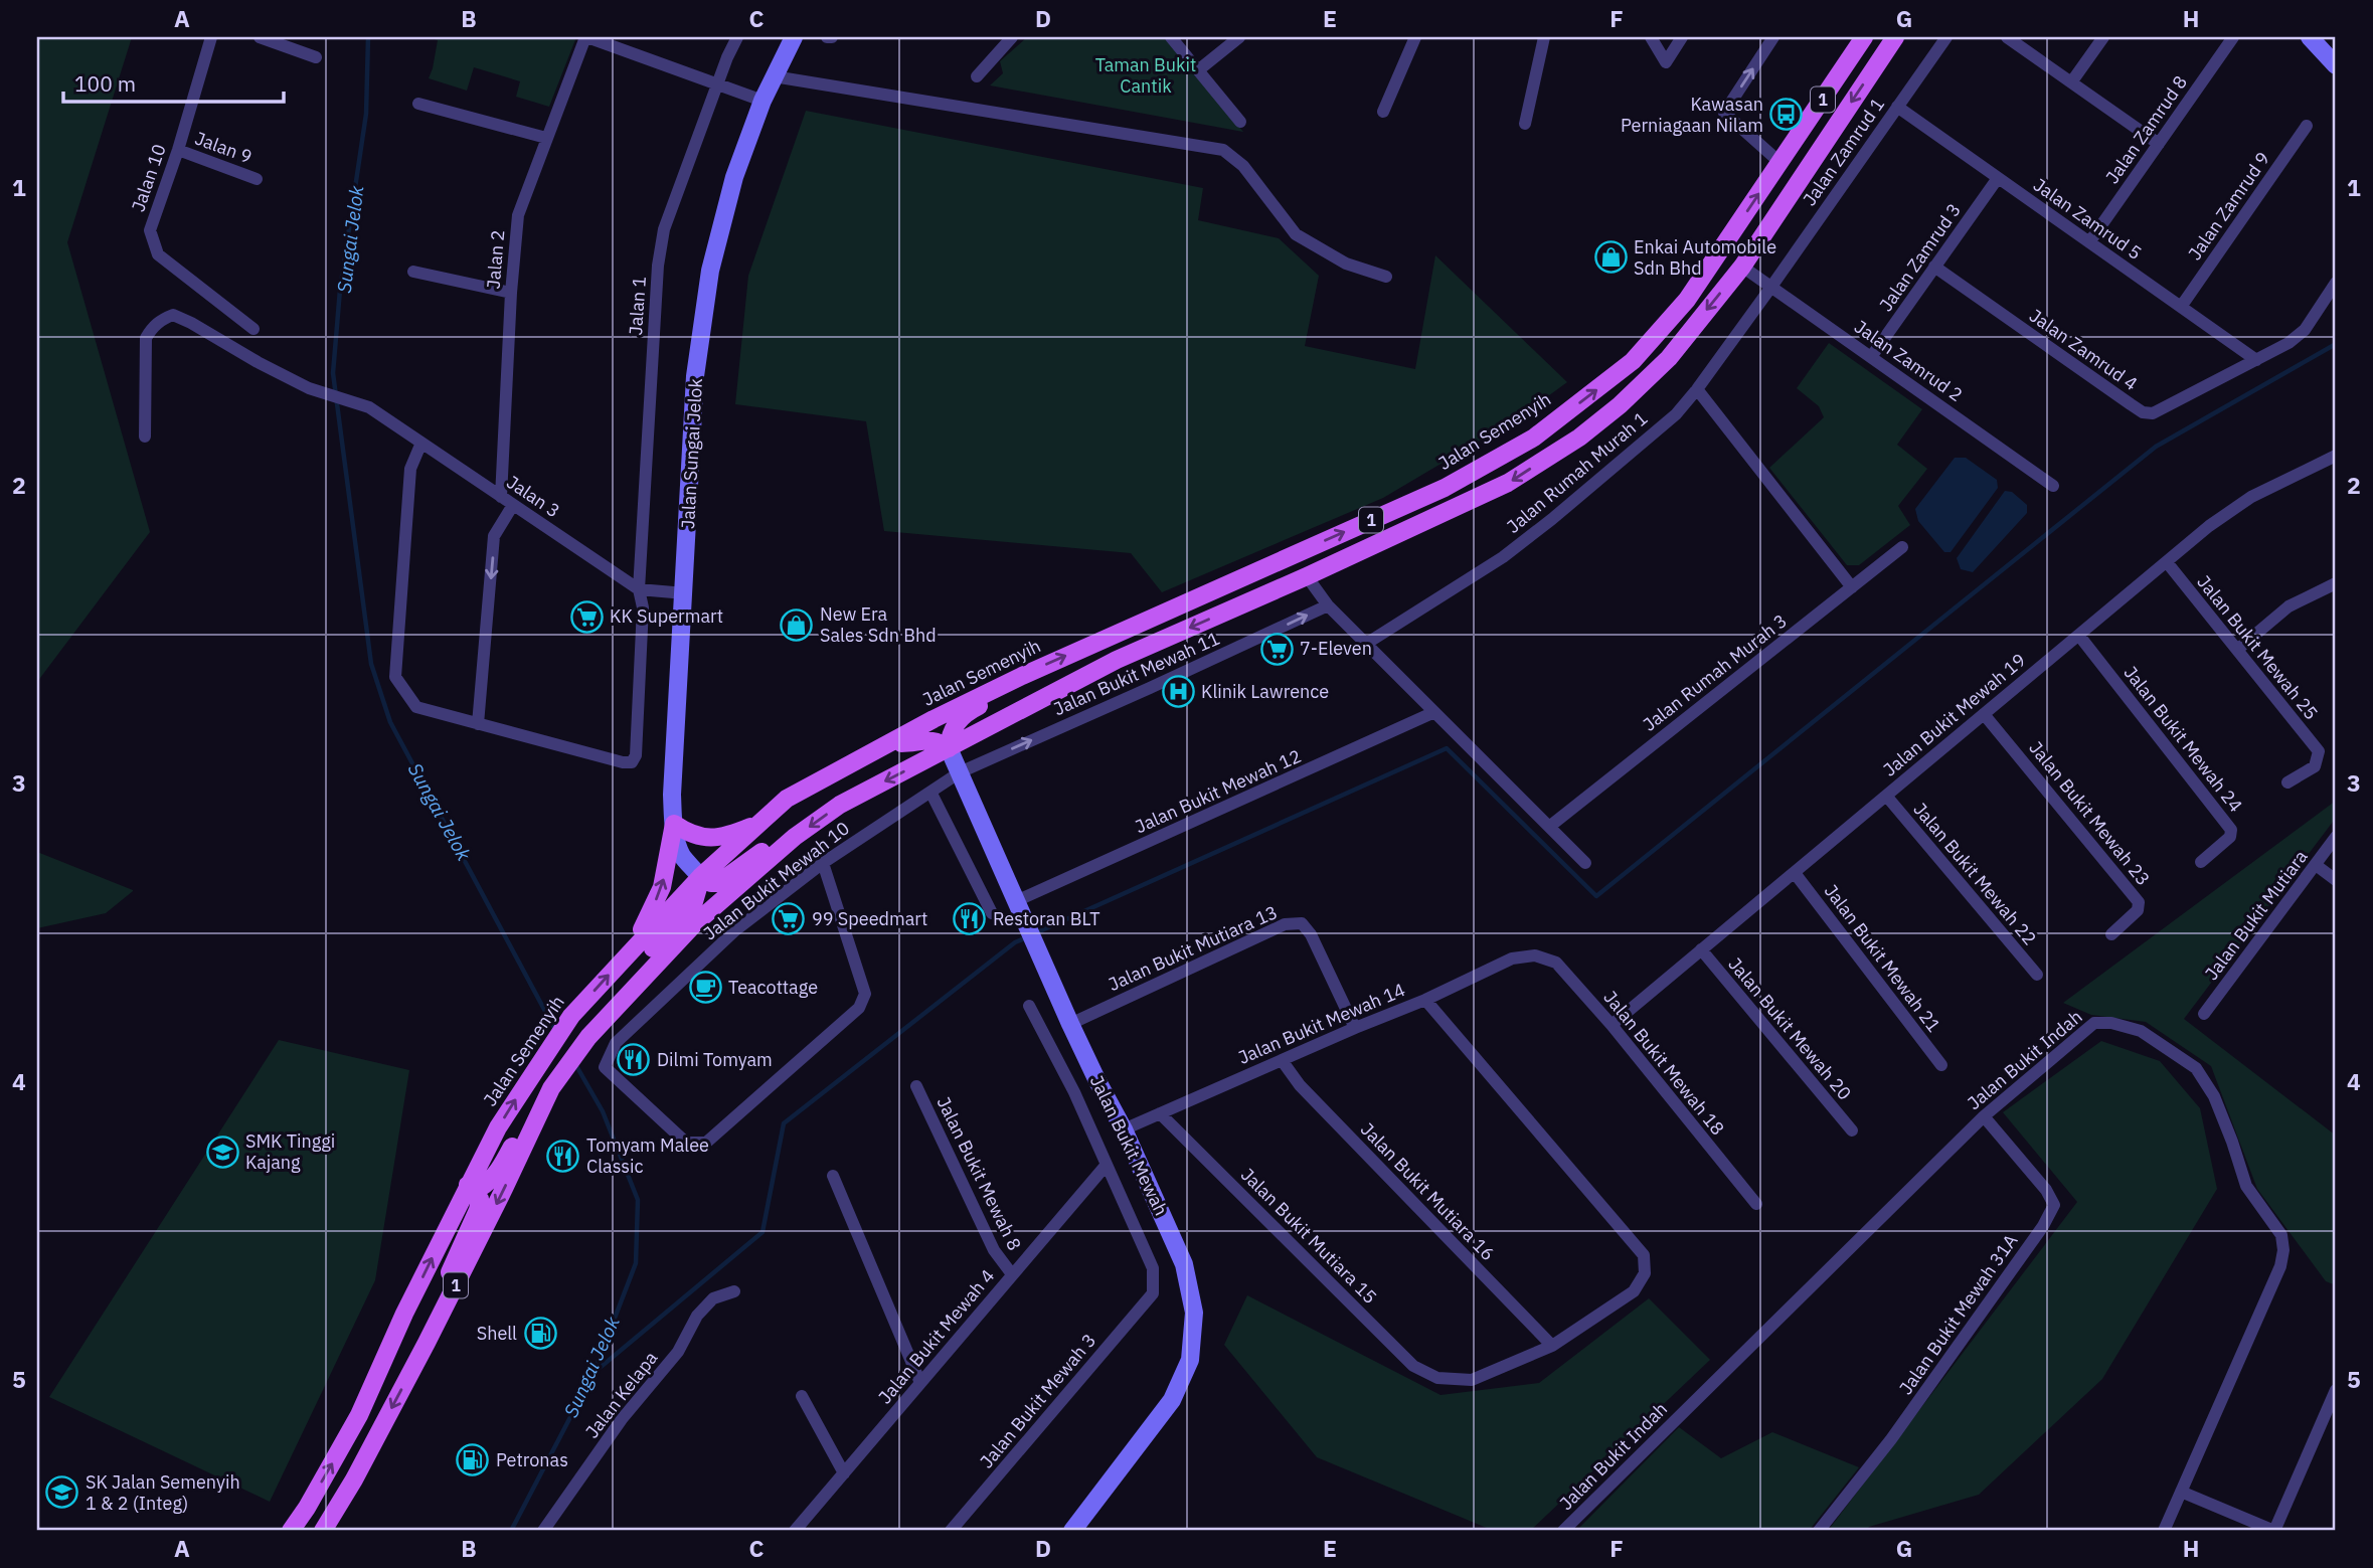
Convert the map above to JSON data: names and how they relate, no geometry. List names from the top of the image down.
{
  "streets": {
    "main road": ["1", "Jalan Semenyih"],
    "street": [
      "Jalan Zamrud 8",
      "Jalan 9",
      "Jalan Zamrud 1",
      "Jalan 10",
      "Jalan Zamrud 9",
      "Jalan Zamrud 5",
      "Jalan Zamrud 3",
      "Jalan 2",
      "Jalan 1",
      "Jalan Zamrud 4",
      "Jalan Zamrud 2",
      "Jalan Sungai Jelok",
      "Jalan Rumah Murah 1",
      "Jalan 3",
      "Jalan Bukit Mewah 25",
      "Jalan Rumah Murah 3",
      "Jalan Bukit Mewah 11",
      "Jalan Bukit Mewah 19",
      "Jalan Bukit Mewah 24",
      "Jalan Bukit Mewah 12",
      "Jalan Bukit Mewah 23",
      "Jalan Bukit Mewah 22",
      "Jalan Bukit Mewah 10",
      "Jalan Bukit Mutiara",
      "Jalan Bukit Mutiara 13",
      "Jalan Bukit Mewah 21",
      "Jalan Bukit Mewah 14",
      "Jalan Bukit Mewah 20",
      "Jalan Bukit Indah",
      "Jalan Bukit Mewah 18",
      "Jalan Bukit Mewah",
      "Jalan Bukit Mewah 8",
      "Jalan Bukit Mutiara 16",
      "Jalan Bukit Mutiara 15",
      "Jalan Bukit Mewah 31A",
      "Jalan Bukit Mewah 4",
      "Jalan Kelapa",
      "Jalan Bukit Mewah 3"
    ]
  },
  "crossings": [
    ["1", "Jalan Zamrud 2"],
    ["1", "Jalan Bukit Mewah"],
    ["Jalan Zamrud 8", "Jalan Zamrud 5"],
    ["Jalan 9", "Jalan 10"],
    ["Jalan Zamrud 1", "Jalan Zamrud 5"],
    ["Jalan Zamrud 1", "Jalan Zamrud 2"],
    ["Jalan Zamrud 1", "Jalan Rumah Murah 1"],
    ["Jalan Zamrud 9", "Jalan Zamrud 5"],
    ["Jalan Zamrud 5", "Jalan Zamrud 3"],
    ["Jalan Zamrud 5", "Jalan Zamrud 4"],
    ["Jalan Zamrud 3", "Jalan Zamrud 4"],
    ["Jalan Zamrud 3", "Jalan Zamrud 2"],
    ["Jalan 2", "Jalan 3"],
    ["Jalan 1", "Jalan 3"],
    ["Jalan Zamrud 2", "Jalan Rumah Murah 1"],
    ["Jalan Semenyih", "Jalan Sungai Jelok"],
    ["Jalan Sungai Jelok", "Jalan 3"],
    ["Jalan Bukit Mewah 25", "Jalan Bukit Mewah 19"],
    ["Jalan Bukit Mewah 11", "Jalan Bukit Mewah 10"],
    ["Jalan Bukit Mewah 11", "Jalan Bukit Mewah"],
    ["Jalan Bukit Mewah 19", "Jalan Bukit Mewah 24"],
    ["Jalan Bukit Mewah 19", "Jalan Bukit Mewah 23"],
    ["Jalan Bukit Mewah 19", "Jalan Bukit Mewah 22"],
    ["Jalan Bukit Mewah 19", "Jalan Bukit Mewah 21"],
    ["Jalan Bukit Mewah 19", "Jalan Bukit Mewah 20"],
    ["Jalan Bukit Mewah 19", "Jalan Bukit Mewah 18"],
    ["Jalan Bukit Mewah 12", "Jalan Bukit Mewah"],
    ["Jalan Bukit Mewah 10", "Jalan Bukit Mewah"],
    ["Jalan Bukit Mutiara 13", "Jalan Bukit Mewah 14"],
    ["Jalan Bukit Mutiara 13", "Jalan Bukit Mewah"],
    ["Jalan Bukit Mewah 14", "Jalan Bukit Mewah 18"],
    ["Jalan Bukit Mewah 14", "Jalan Bukit Mewah"],
    ["Jalan Bukit Mewah 14", "Jalan Bukit Mutiara 16"],
    ["Jalan Bukit Mewah 14", "Jalan Bukit Mutiara 15"],
    ["Jalan Bukit Indah", "Jalan Bukit Mewah 31A"],
    ["Jalan Bukit Mewah 8", "Jalan Bukit Mewah 4"],
    ["Jalan Bukit Mutiara 16", "Jalan Bukit Mutiara 15"],
    ["Jalan Bukit Mewah 4", "Jalan Bukit Mewah 3"]
  ],
  "one_way": ["Jalan Bukit Mewah 11"],
  "water": ["Sungai Jelok"],
  "parks": ["Taman Bukit Cantik"],
  "places": {
    "bus stop": ["Kawasan Perniagaan Nilam"],
    "shop": ["Enkai Automobile Sdn Bhd", "New Era Sales Sdn Bhd"],
    "supermarket": ["KK Supermart", "7-Eleven", "99 Speedmart"],
    "hospital": ["Klinik Lawrence"],
    "restaurant": ["Restoran BLT", "Dilmi Tomyam", "Tomyam Malee Classic"],
    "cafe": ["Teacottage"],
    "school or university": ["SMK Tinggi Kajang", "SK Jalan Semenyih 1 & 2 (Integ)"],
    "fuel station": ["Shell", "Petronas"]
  },
  "scale_bar": "100 m",
  "grid": {
    "columns": [
      "A",
      "B",
      "C",
      "D",
      "E",
      "F",
      "G",
      "H"
    ],
    "rows": [
      "1",
      "2",
      "3",
      "4",
      "5"
    ]
  }
}
